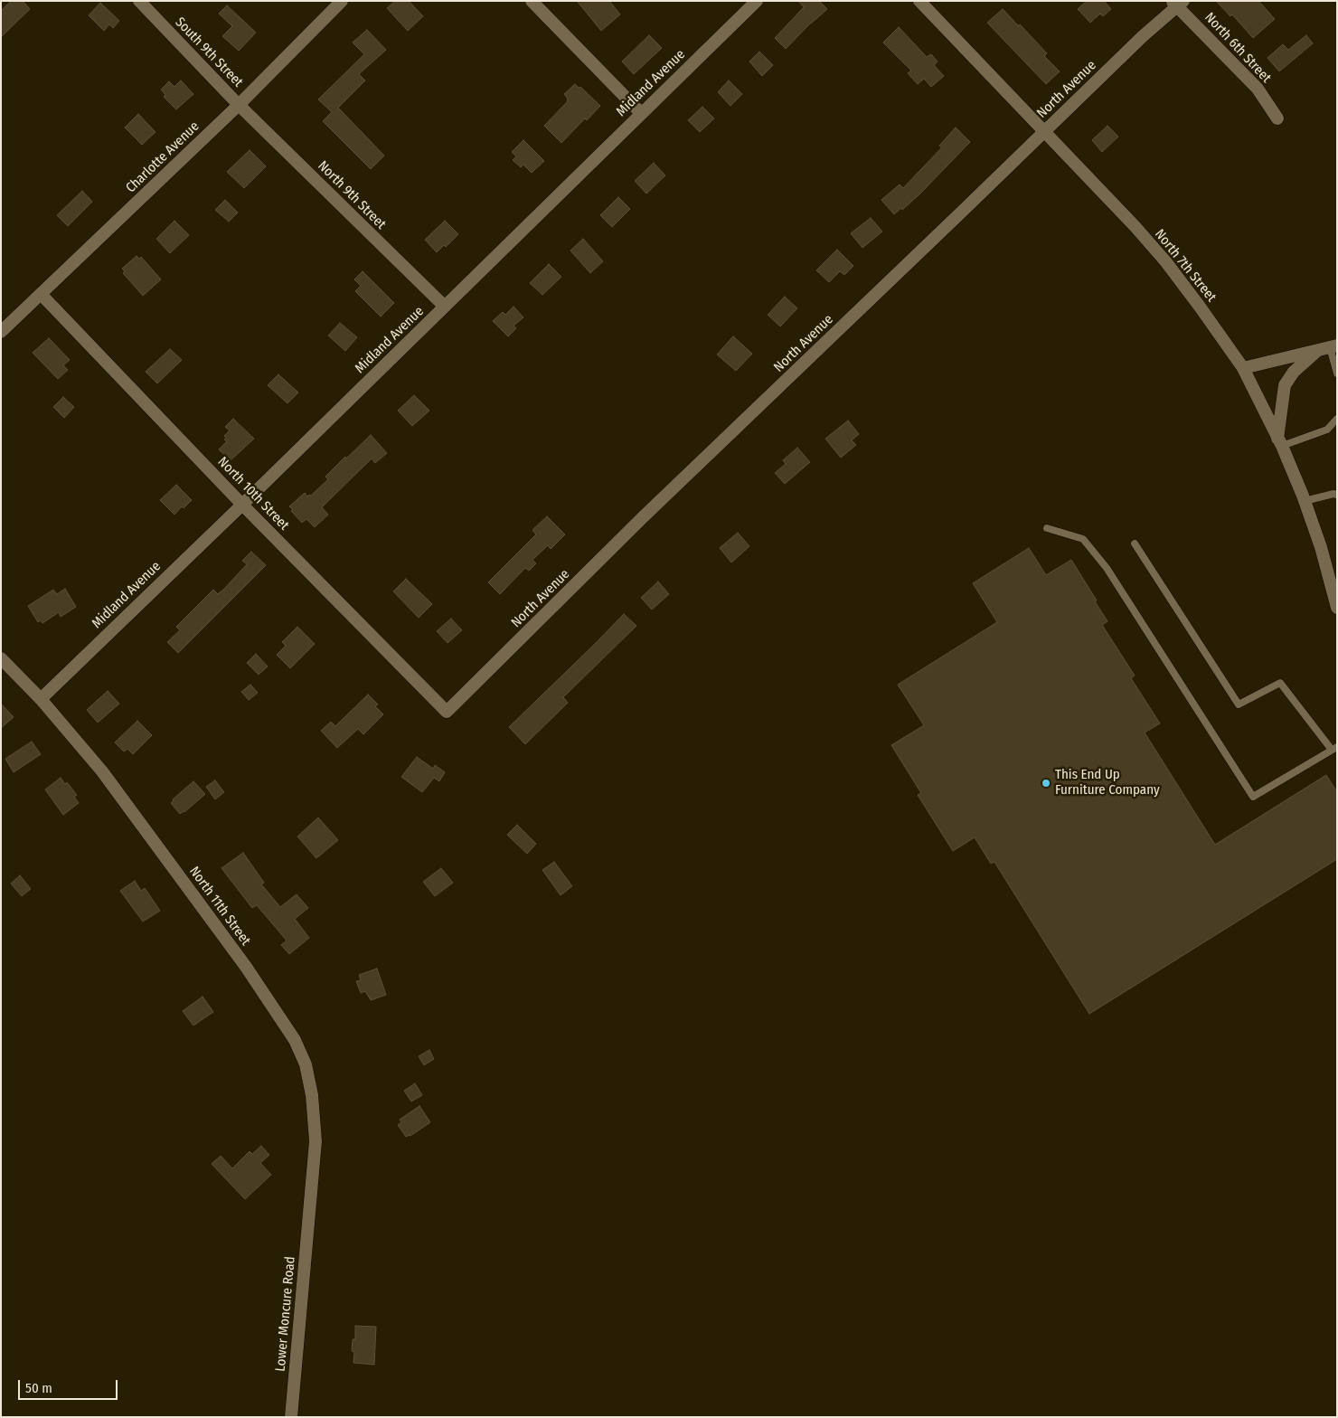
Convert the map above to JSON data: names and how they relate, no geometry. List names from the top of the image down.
{
  "streets": {
    "street": [
      "North 6th Street",
      "South 9th Street",
      "Midland Avenue",
      "North Avenue",
      "Charlotte Avenue",
      "North 9th Street",
      "North 7th Street",
      "North 10th Street",
      "North 11th Street",
      "Lower Moncure Road"
    ]
  },
  "crossings": [
    ["North 6th Street", "North Avenue"],
    ["South 9th Street", "Charlotte Avenue"],
    ["South 9th Street", "North 9th Street"],
    ["Midland Avenue", "North 9th Street"],
    ["Midland Avenue", "North 10th Street"],
    ["Midland Avenue", "North 11th Street"],
    ["North Avenue", "North 7th Street"],
    ["North Avenue", "North 10th Street"],
    ["Charlotte Avenue", "North 9th Street"],
    ["Charlotte Avenue", "North 10th Street"],
    ["North 11th Street", "Lower Moncure Road"]
  ],
  "places": ["This End Up Furniture Company"],
  "scale_bar": "50 m"
}
